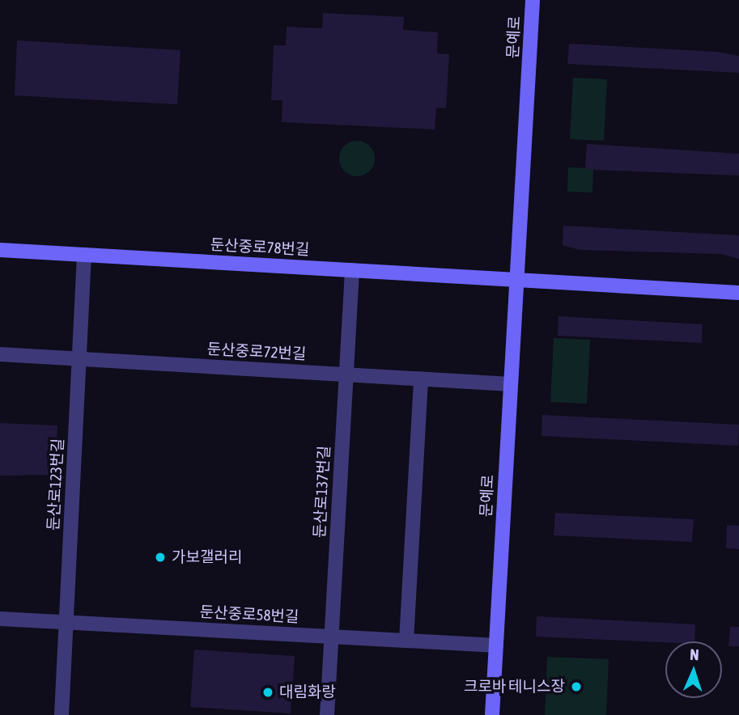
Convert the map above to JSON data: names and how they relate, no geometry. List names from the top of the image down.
{
  "streets": {
    "main road": ["문예로", "둔산중로78번길"],
    "street": [
      "둔산중로72번길",
      "둔산로123번길",
      "둔산로137번길",
      "둔산중로58번길"
    ]
  },
  "crossings": [
    ["문예로", "둔산중로78번길"],
    ["문예로", "둔산중로72번길"],
    ["문예로", "둔산중로58번길"],
    ["둔산중로78번길", "둔산로123번길"],
    ["둔산중로78번길", "둔산로137번길"],
    ["둔산중로72번길", "둔산로123번길"],
    ["둔산중로72번길", "둔산로137번길"],
    ["둔산로123번길", "둔산중로58번길"],
    ["둔산로137번길", "둔산중로58번길"]
  ],
  "places": ["가보갤러리", "크로바 테니스장", "대림화랑"],
  "north": "top"
}
